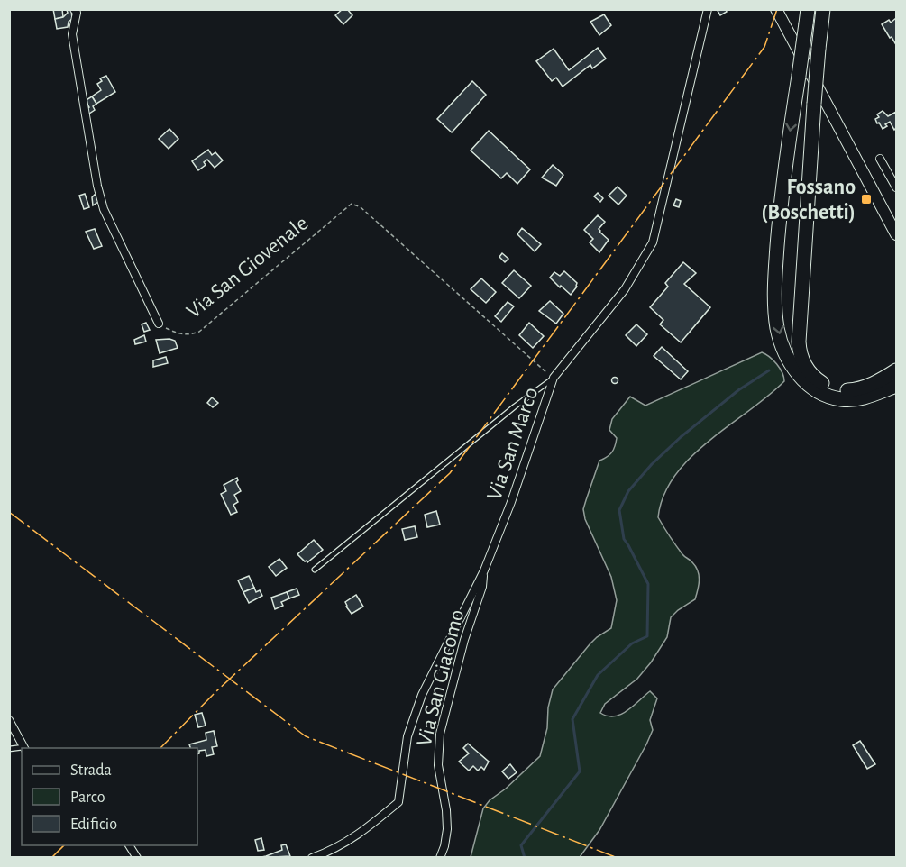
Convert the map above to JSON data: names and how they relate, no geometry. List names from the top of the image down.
{
  "streets": {
    "street": ["Via San Giovenale", "Via San Marco", "Via San Giacomo"]
  },
  "crossings": [
    ["Via San Giovenale", "Via San Marco"],
    ["Via San Marco", "Via San Giacomo"]
  ],
  "places": {
    "transit": ["Fossano (Boschetti)"]
  },
  "legend": ["Strada", "Parco", "Edificio"]
}
